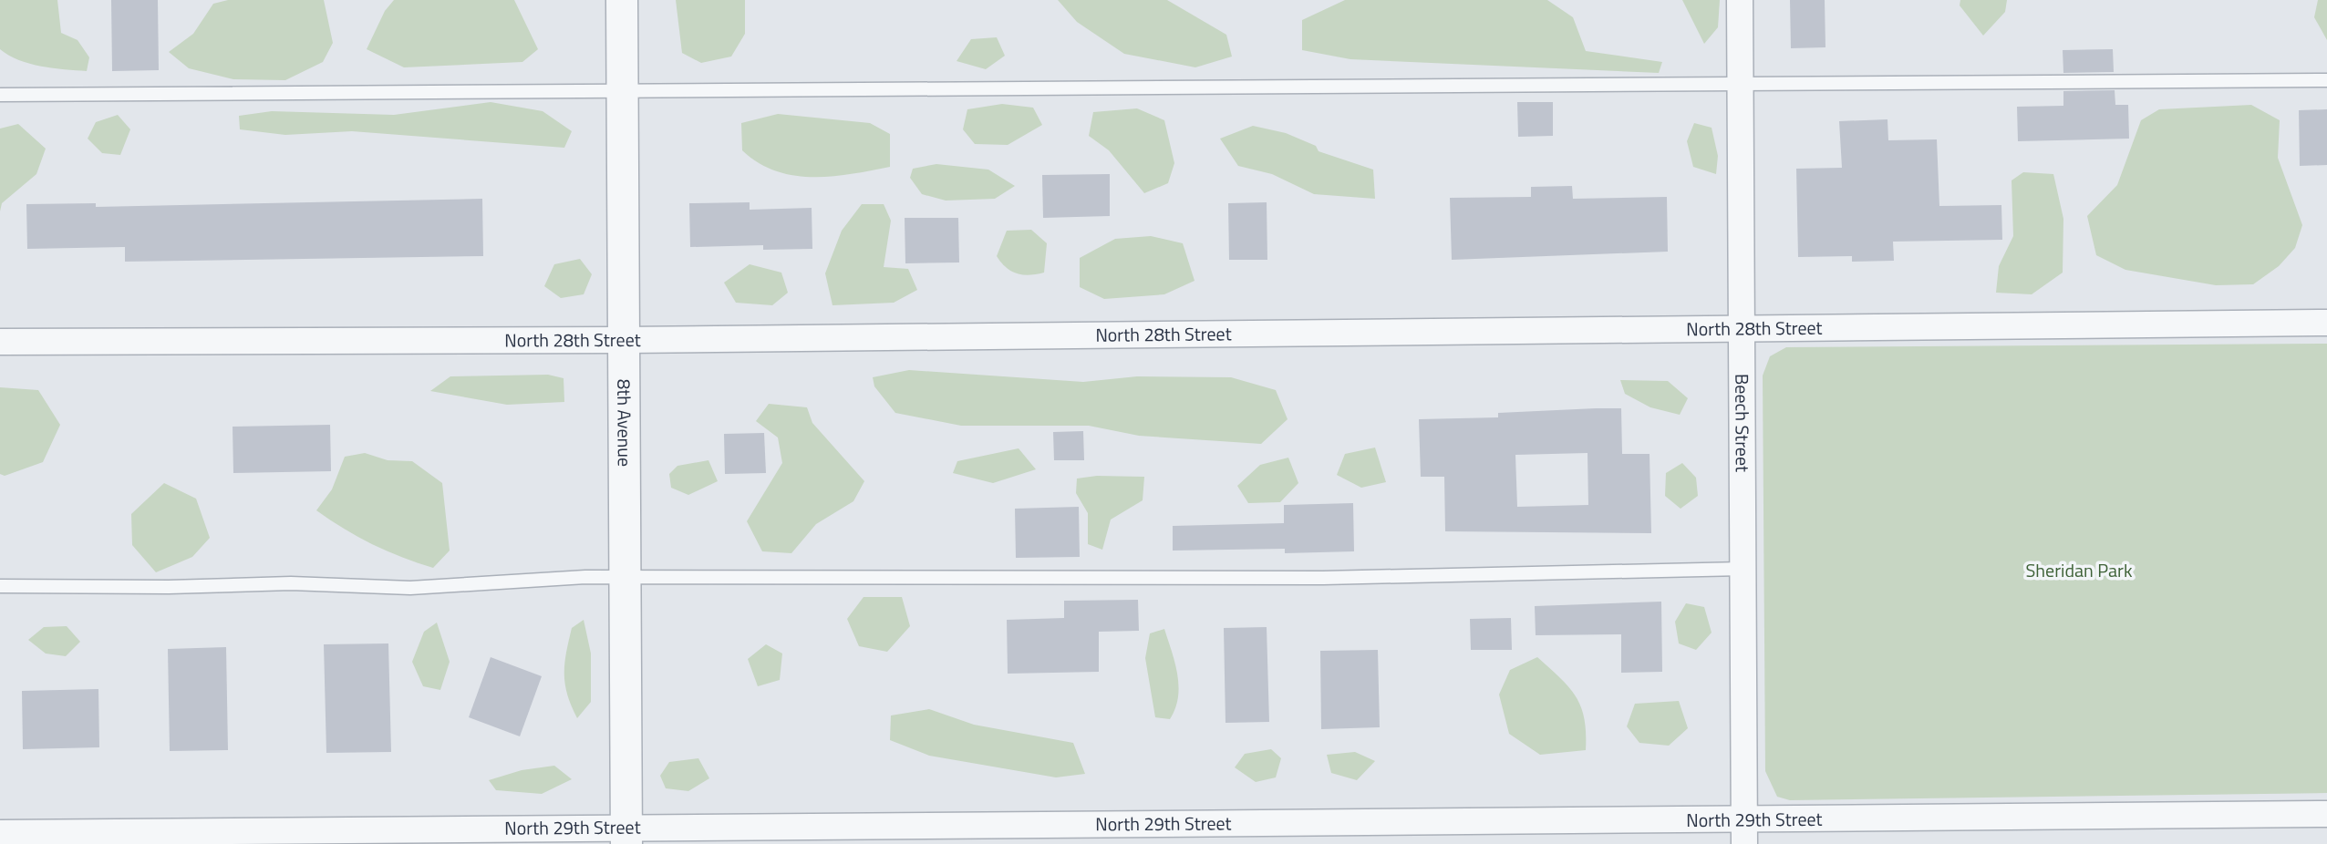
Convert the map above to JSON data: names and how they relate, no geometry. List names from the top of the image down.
{
  "streets": {
    "street": [
      "North 28th Street",
      "8th Avenue",
      "Beech Street",
      "North 29th Street"
    ]
  },
  "crossings": [
    ["North 28th Street", "8th Avenue"],
    ["North 28th Street", "Beech Street"],
    ["8th Avenue", "North 29th Street"],
    ["Beech Street", "North 29th Street"]
  ],
  "parks": ["Sheridan Park"]
}
